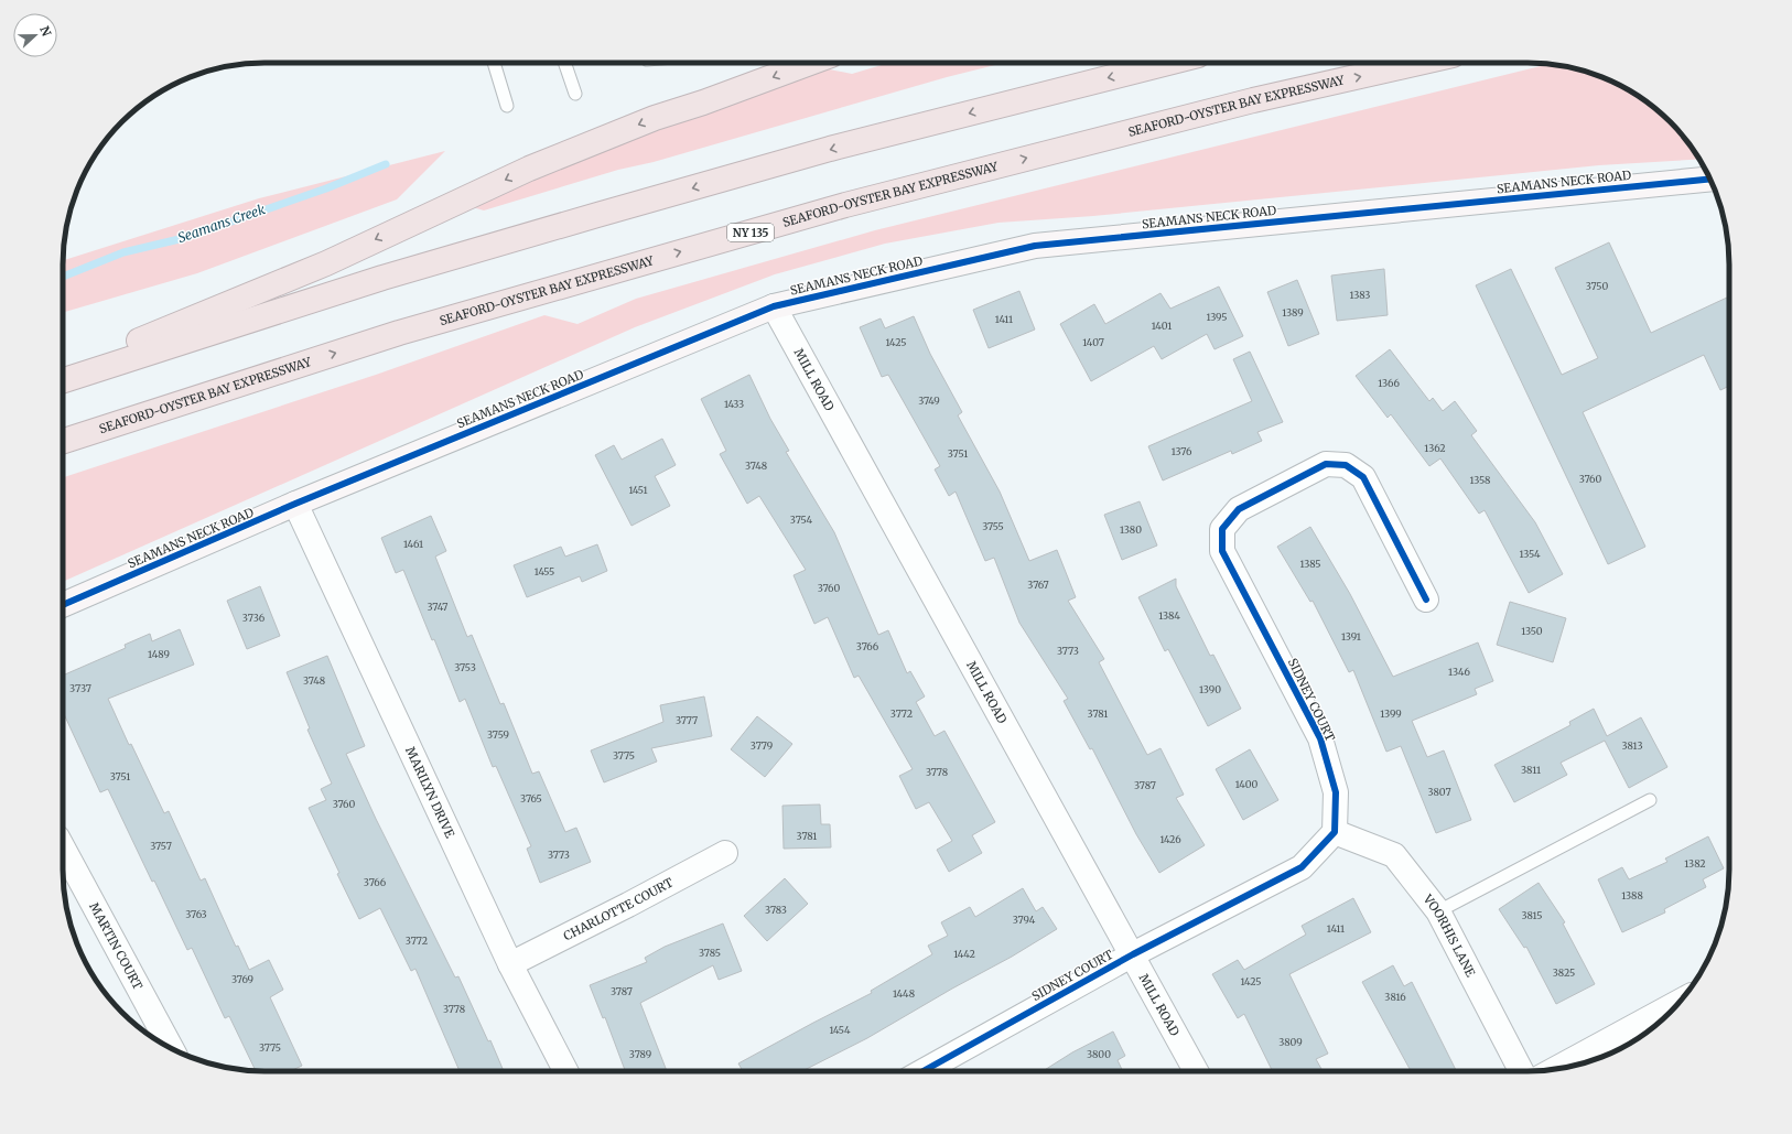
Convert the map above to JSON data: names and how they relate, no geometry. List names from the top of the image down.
{
  "streets": {
    "highway": ["SEAFORD-OYSTER BAY EXPRESSWAY", "NY 135"],
    "street": [
      "SEAMANS NECK ROAD",
      "MILL ROAD",
      "SIDNEY COURT",
      "MARILYN DRIVE",
      "CHARLOTTE COURT",
      "VOORHIS LANE",
      "MARTIN COURT"
    ]
  },
  "crossings": [
    ["SEAMANS NECK ROAD", "MILL ROAD"],
    ["SEAMANS NECK ROAD", "MARILYN DRIVE"],
    ["MILL ROAD", "SIDNEY COURT"],
    ["SIDNEY COURT", "VOORHIS LANE"],
    ["MARILYN DRIVE", "CHARLOTTE COURT"]
  ],
  "water": ["Seamans Creek"],
  "house_numbers": [
    "3750",
    "1383",
    "1389",
    "1395",
    "1411",
    "1401",
    "1425",
    "1407",
    "1366",
    "3749",
    "1433",
    "1362",
    "1376",
    "3751",
    "3748",
    "3760",
    "1358",
    "1451",
    "3754",
    "3755",
    "1380",
    "1461",
    "1354",
    "1385",
    "1455",
    "3767",
    "3760",
    "3747",
    "1384",
    "3736",
    "1350",
    "1391",
    "3766",
    "3773",
    "1489",
    "3753",
    "1346",
    "3748",
    "3737",
    "1390",
    "3772",
    "3781",
    "1399",
    "3777",
    "3759",
    "3779",
    "3813",
    "3775",
    "3811",
    "3778",
    "3751",
    "1400",
    "3787",
    "3807",
    "3765",
    "3760",
    "3781",
    "1426",
    "3757",
    "3773",
    "1382",
    "3766",
    "1388",
    "3783",
    "3763",
    "3815",
    "3794",
    "1411",
    "3772",
    "3785",
    "1442",
    "3825",
    "3769",
    "1425",
    "3787",
    "1448",
    "3816",
    "3778",
    "1454",
    "3809",
    "3775",
    "3789",
    "3800"
  ],
  "north": "right"
}
